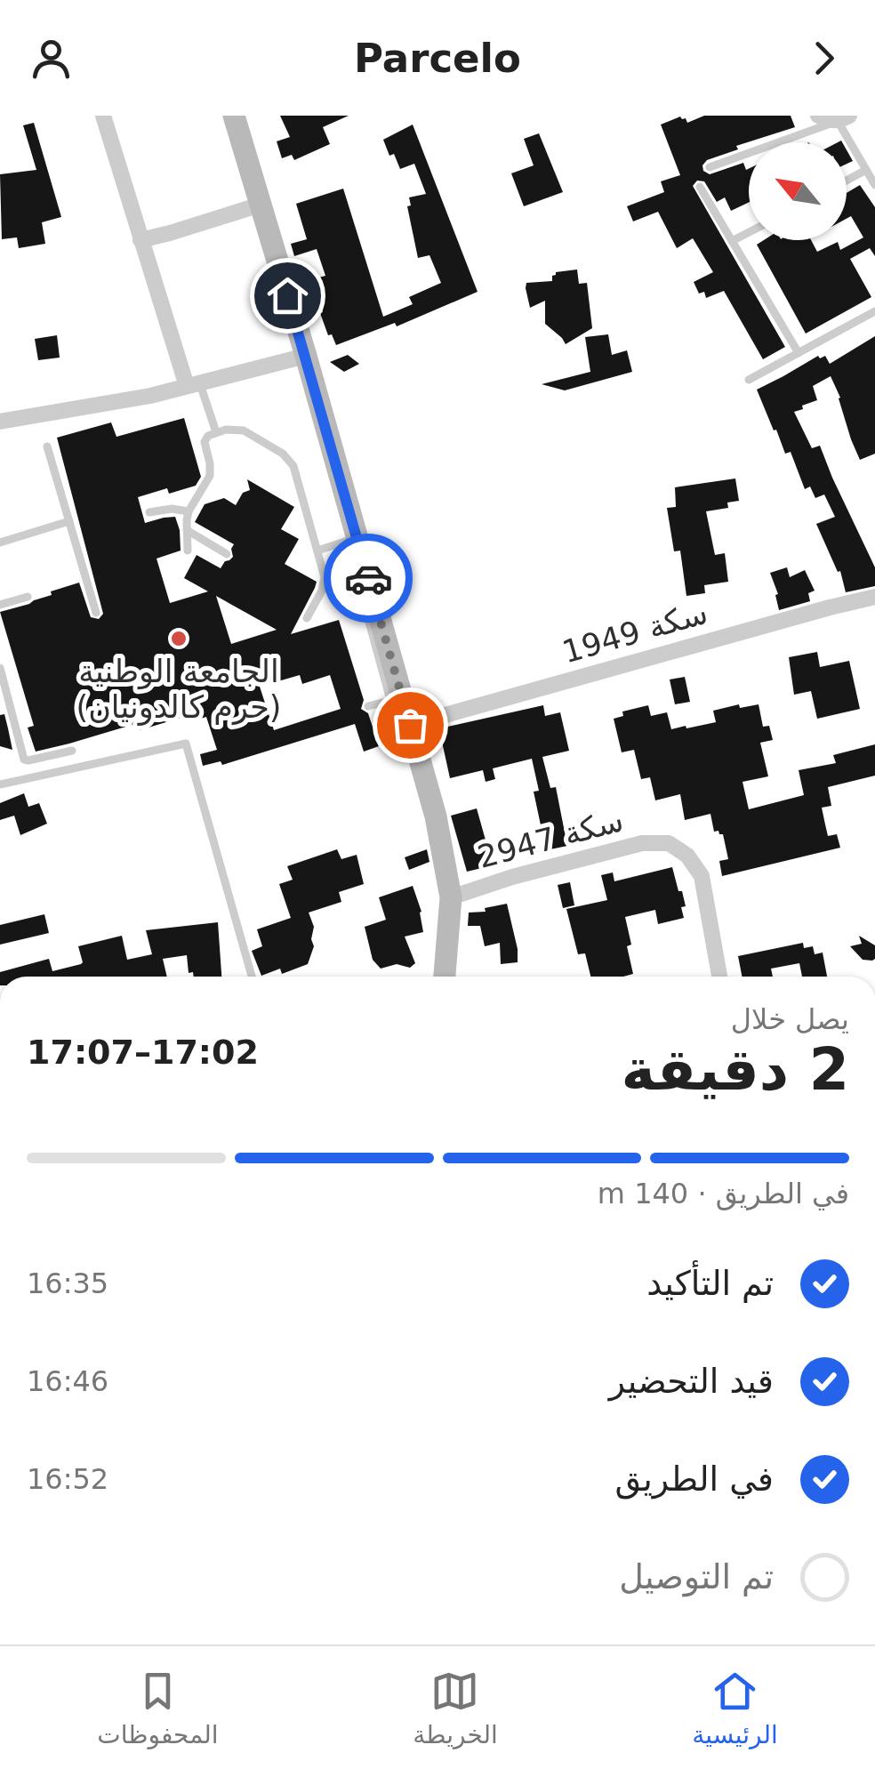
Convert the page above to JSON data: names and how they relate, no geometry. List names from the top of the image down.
{
  "streets": {
    "street": ["سكة 1949", "سكة 2947"]
  },
  "places": ["الجامعة الوطنية (حرم كالدونيان)"],
  "north": "top left",
  "page": {
    "header": "Parcelo",
    "heading": ["2 دقيقة", "يصل خلال", "17:02–17:07"],
    "bar": "في الطريق · 140 m",
    "list": [
      ["تم التأكيد", "16:35"],
      ["قيد التحضير", "16:46"],
      ["في الطريق", "16:52"],
      "تم التوصيل"
    ],
    "tabs": ["الرئيسية", "الخريطة", "المحفوظات"]
  }
}
